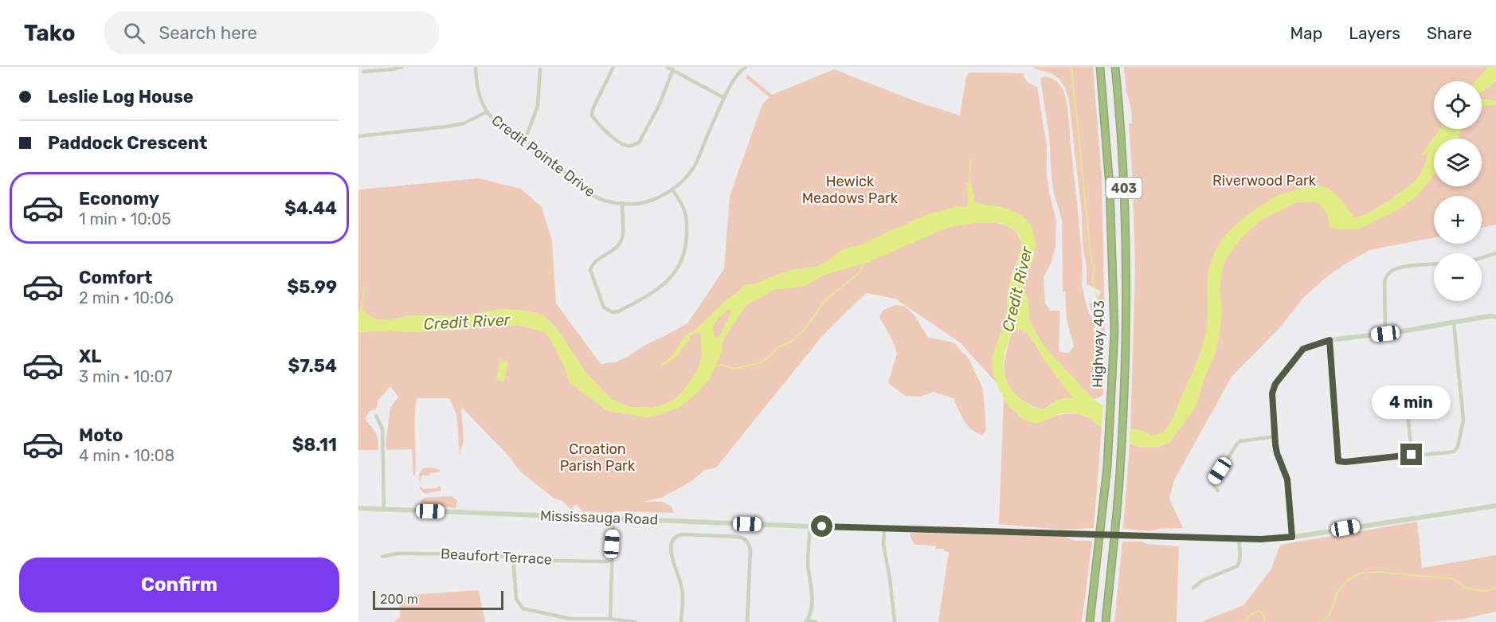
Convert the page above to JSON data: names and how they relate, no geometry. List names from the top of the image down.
{
  "streets": {
    "highway": ["403", "Highway 403"],
    "main road": ["Mississauga Road"],
    "street": ["Credit Pointe Drive", "Beaufort Terrace"]
  },
  "water": ["Credit River"],
  "parks": ["Riverwood Park", "Hewick Meadows Park", "Croation Parish Park"],
  "scale_bar": "200 m",
  "page": {
    "header": "Tako",
    "search": "Search here",
    "nav": ["Map", "Layers", "Share"],
    "banner": ["Leslie Log House", "Paddock Crescent"],
    "map_buttons": ["+", "−"],
    "list": [
      {
        "name": "Economy",
        "note": "1 min · 10:05",
        "value": "$4.44"
      },
      {
        "name": "Comfort",
        "note": "2 min · 10:06",
        "value": "$5.99"
      },
      {
        "name": "XL",
        "note": "3 min · 10:07",
        "value": "$7.54"
      },
      {
        "name": "Moto",
        "note": "4 min · 10:08",
        "value": "$8.11"
      }
    ],
    "bubble": "4 min",
    "buttons": "Confirm",
    "scale": "200 m"
  }
}
